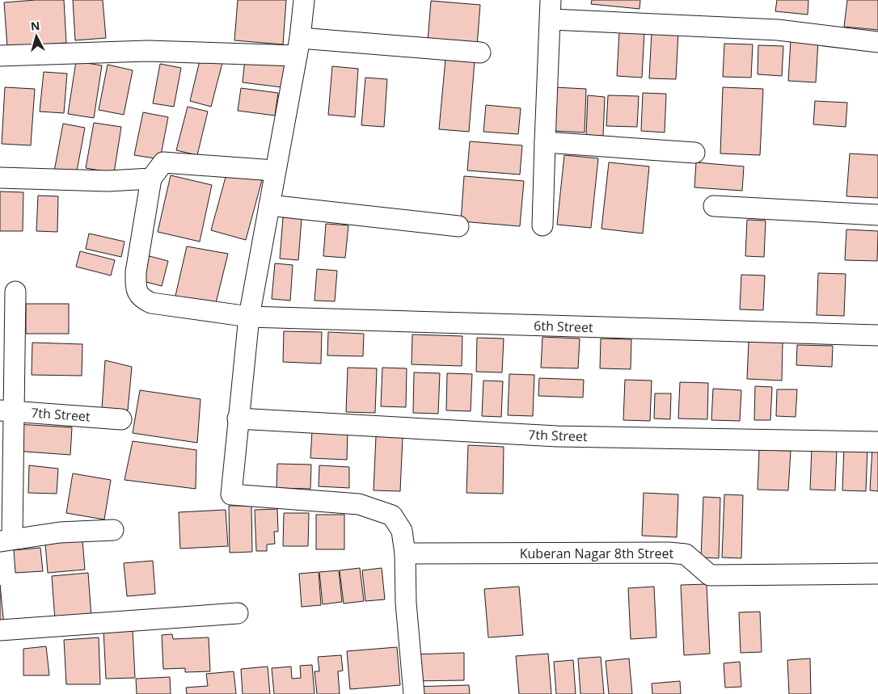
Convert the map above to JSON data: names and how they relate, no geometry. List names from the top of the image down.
{
  "streets": {
    "street": ["6th Street", "7th Street", "Kuberan Nagar 8th Street"]
  },
  "north": "top"
}
